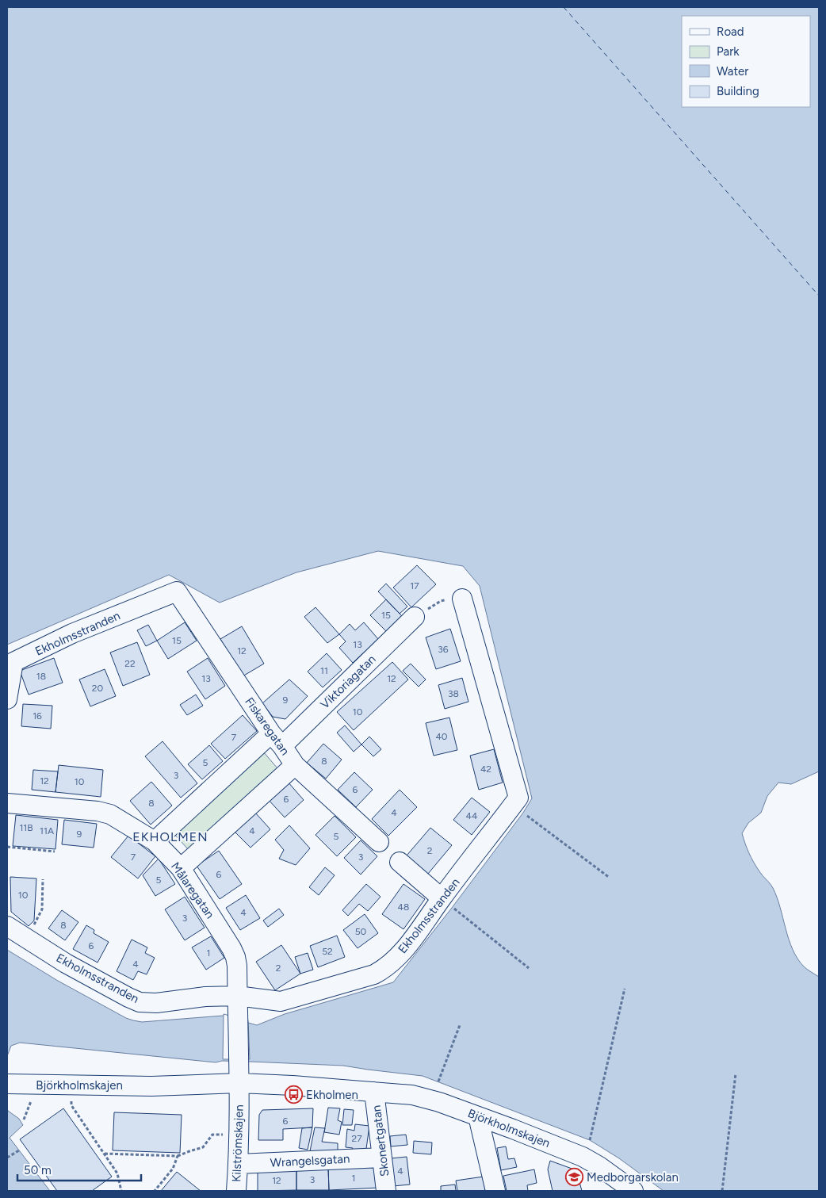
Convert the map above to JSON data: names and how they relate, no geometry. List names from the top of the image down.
{
  "streets": {
    "street": [
      "Ekholmsstranden",
      "Viktoriagatan",
      "Fiskaregatan",
      "Målaregatan",
      "Björkholmskajen",
      "Skonertgatan",
      "Kilströmskajen",
      "Wrangelsgatan"
    ]
  },
  "crossings": [
    ["Ekholmsstranden", "Fiskaregatan"],
    ["Ekholmsstranden", "Målaregatan"],
    ["Viktoriagatan", "Fiskaregatan"],
    ["Viktoriagatan", "Målaregatan"],
    ["Målaregatan", "Björkholmskajen"],
    ["Målaregatan", "Kilströmskajen"],
    ["Björkholmskajen", "Skonertgatan"],
    ["Björkholmskajen", "Kilströmskajen"],
    ["Skonertgatan", "Wrangelsgatan"],
    ["Kilströmskajen", "Wrangelsgatan"]
  ],
  "districts": ["EKHOLMEN"],
  "places": {
    "bus stop": ["Ekholmen"],
    "school or university": ["Medborgarskolan"]
  },
  "house_numbers": [
    "17",
    "15",
    "15",
    "13",
    "36",
    "12",
    "22",
    "11",
    "18",
    "13",
    "12",
    "20",
    "38",
    "9",
    "10",
    "16",
    "40",
    "7",
    "8",
    "5",
    "42",
    "3",
    "12",
    "10",
    "6",
    "6",
    "8",
    "4",
    "44",
    "11B",
    "11A",
    "4",
    "9",
    "5",
    "2",
    "7",
    "3",
    "6",
    "5",
    "10",
    "48",
    "4",
    "3",
    "8",
    "50",
    "6",
    "52",
    "1",
    "4",
    "2",
    "6",
    "27",
    "4",
    "1",
    "3",
    "12"
  ],
  "legend": [
    "Road",
    "Park",
    "Water",
    "Building"
  ],
  "scale_bar": "50 m"
}
